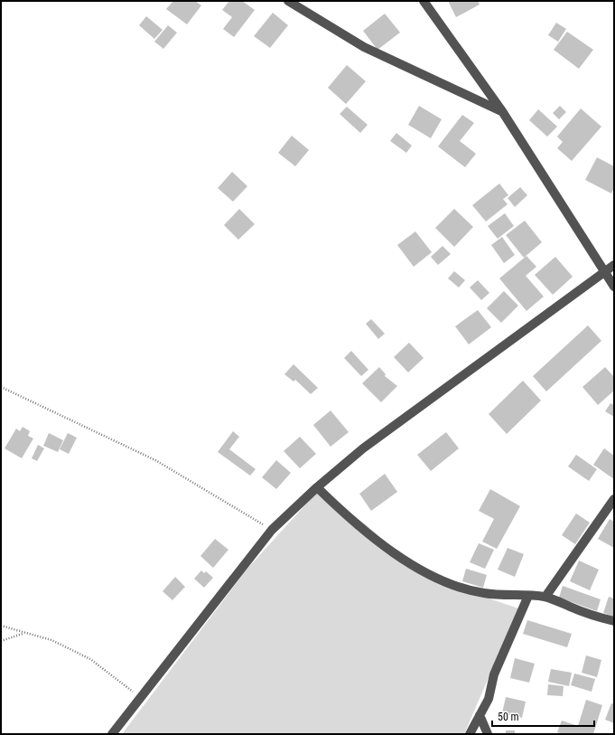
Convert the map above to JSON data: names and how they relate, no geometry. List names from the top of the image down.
{
  "scale_bar": "50 m"
}
